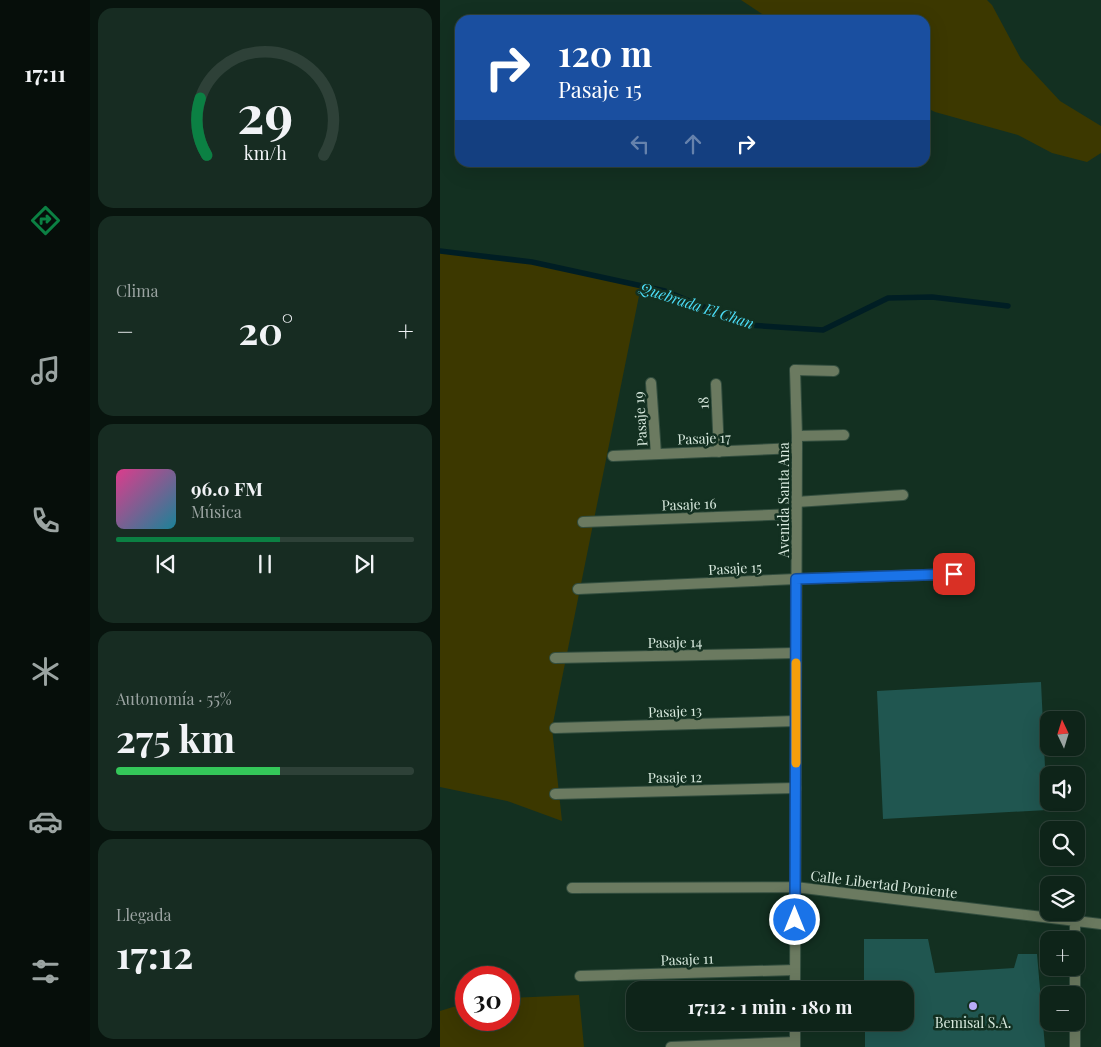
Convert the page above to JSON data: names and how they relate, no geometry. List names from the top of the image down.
{
  "streets": {
    "street": [
      "18",
      "Pasaje 19",
      "Pasaje 17",
      "Avenida Santa Ana",
      "Pasaje 16",
      "Pasaje 15",
      "Pasaje 14",
      "Pasaje 13",
      "Pasaje 12",
      "Calle Libertad Poniente",
      "Pasaje 11"
    ]
  },
  "crossings": [
    ["18", "Pasaje 17"],
    ["Pasaje 19", "Pasaje 17"],
    ["Pasaje 17", "Avenida Santa Ana"],
    ["Avenida Santa Ana", "Pasaje 16"],
    ["Avenida Santa Ana", "Pasaje 15"],
    ["Avenida Santa Ana", "Pasaje 14"],
    ["Avenida Santa Ana", "Pasaje 13"],
    ["Avenida Santa Ana", "Pasaje 12"],
    ["Avenida Santa Ana", "Calle Libertad Poniente"],
    ["Avenida Santa Ana", "Pasaje 11"]
  ],
  "water": ["Quebrada El Chan"],
  "places": ["Bemisal S.A."],
  "north": "top",
  "page": {
    "tabs": "17:11",
    "turn": ["120 m", "Pasaje 15"],
    "tile": [
      "Clima",
      ["Autonomía · 55%", "275 km"],
      ["Llegada", "17:12"]
    ],
    "heat": ["−", "20°", "+"],
    "song": ["96.0 FM", "Música"],
    "map_buttons": ["+", "−"],
    "limit": "30",
    "trip": "17:12 · 1 min · 180 m",
    "gauge": ["29", "km/h"]
  }
}
